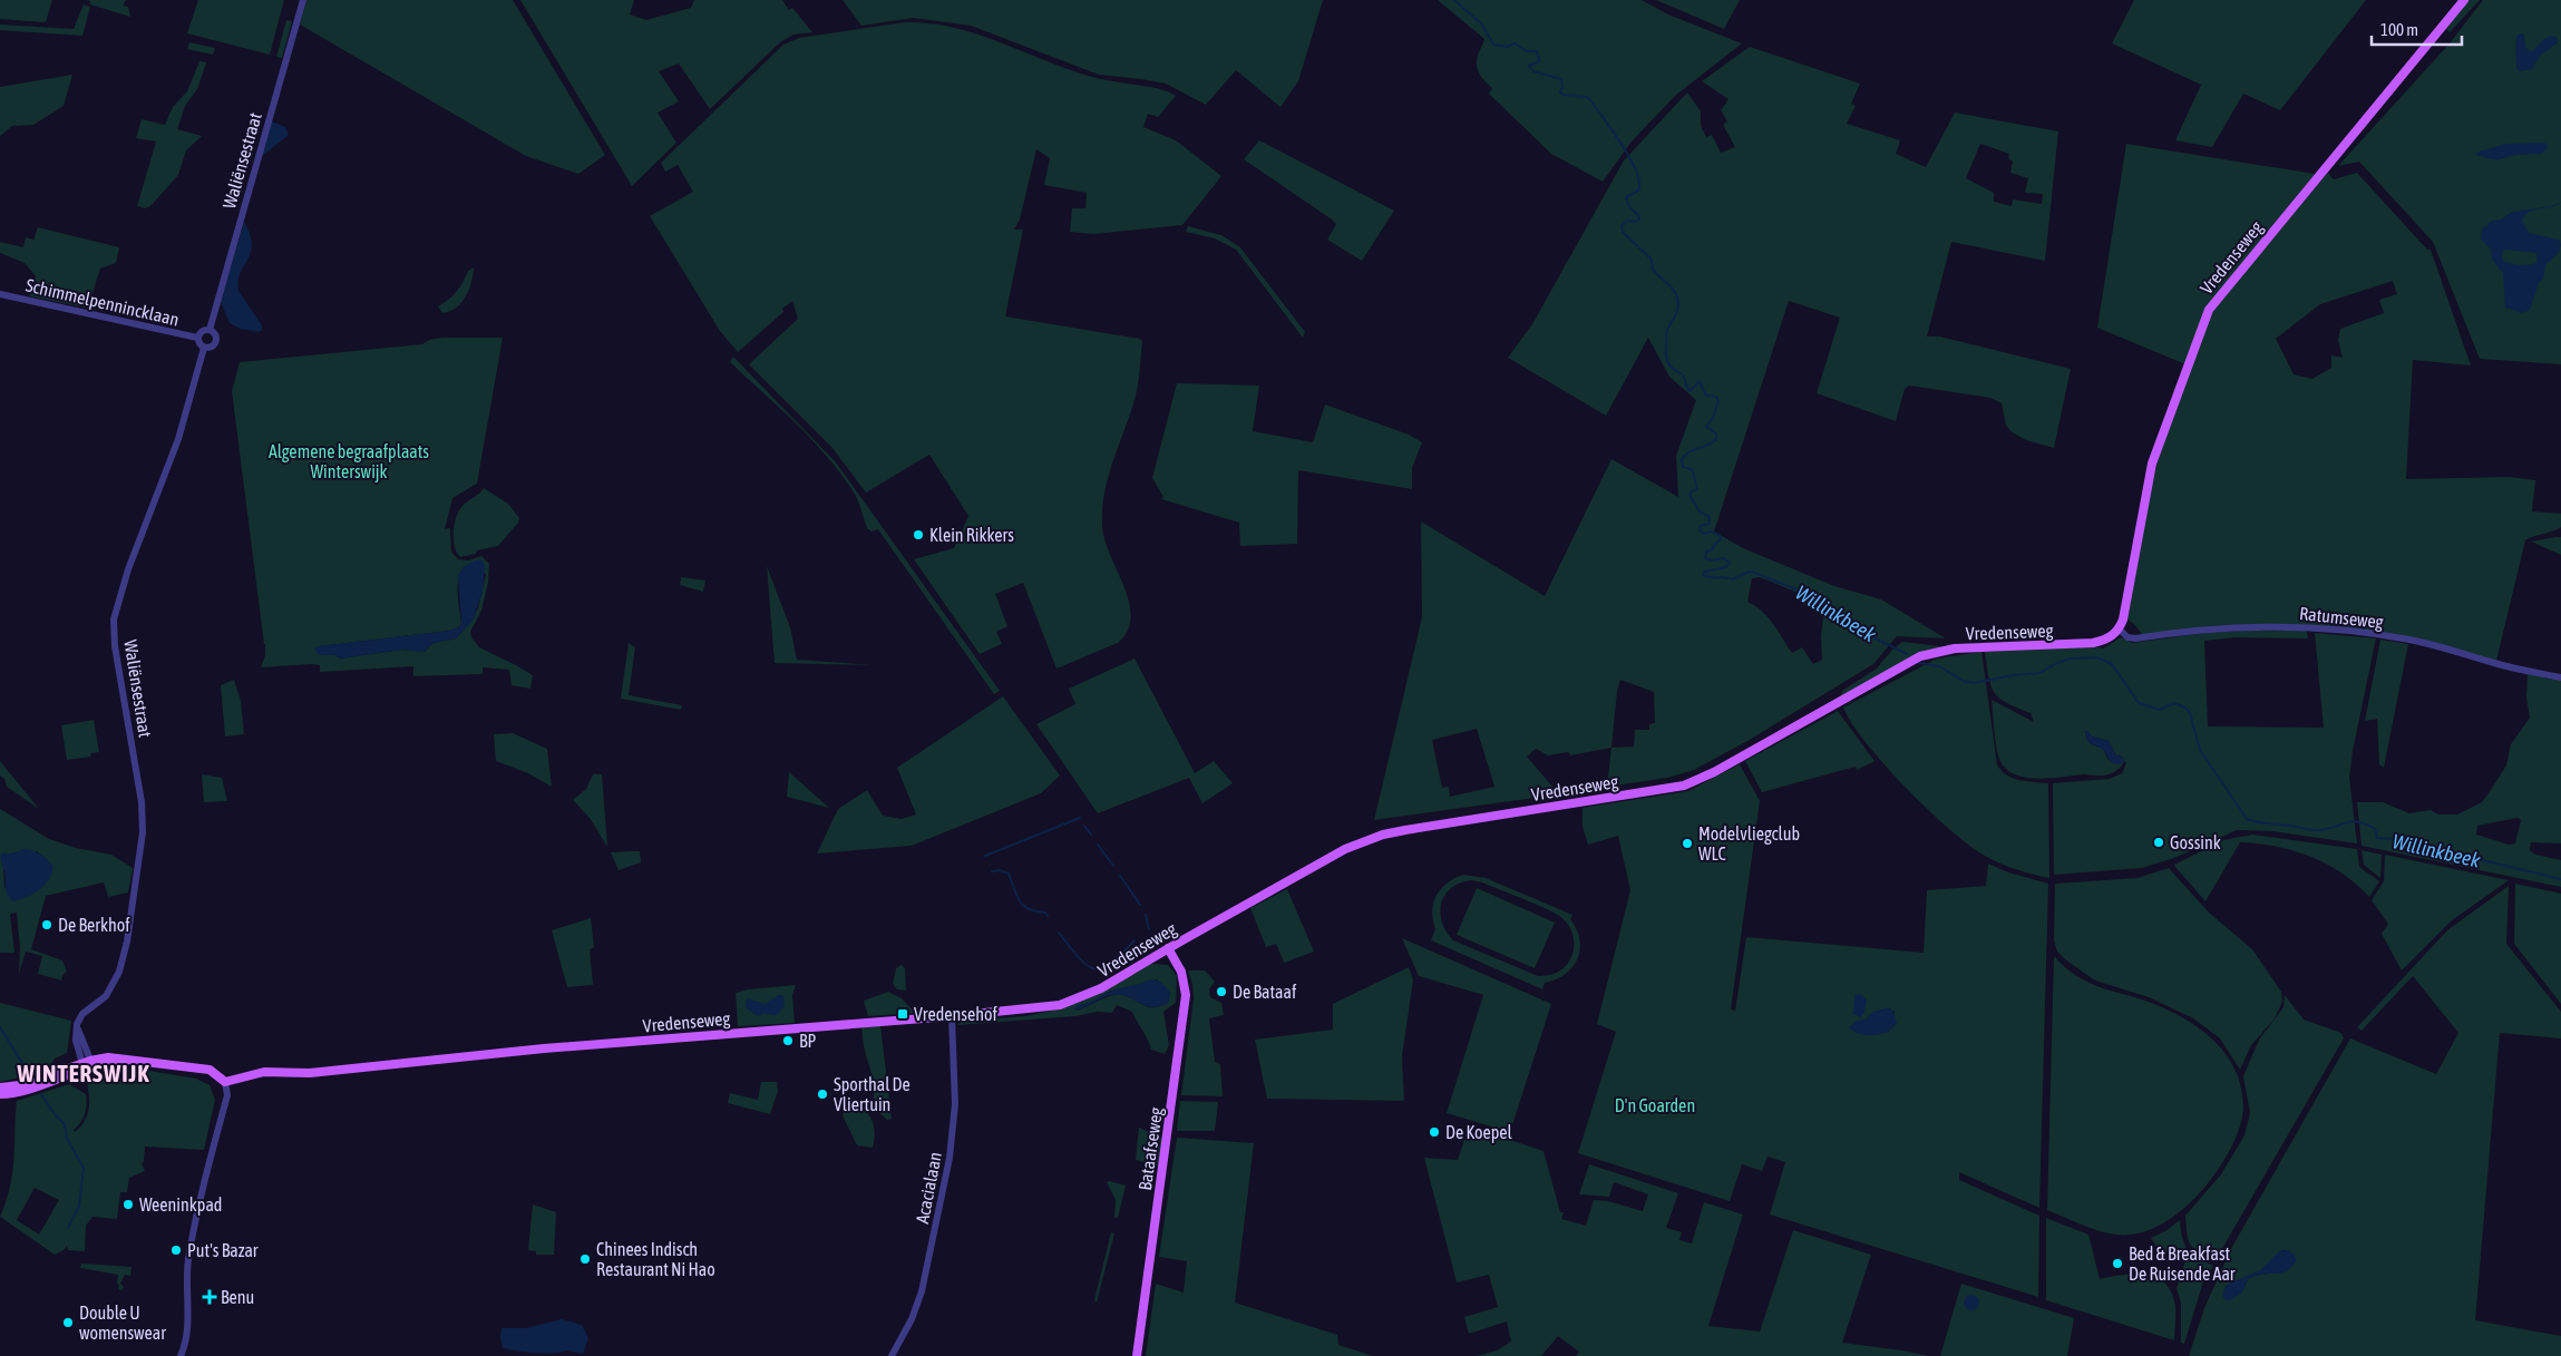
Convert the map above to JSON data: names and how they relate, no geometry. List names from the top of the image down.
{
  "streets": {
    "main road": ["Vredenseweg", "Bataafseweg"],
    "street": [
      "Waliënsestraat",
      "Schimmelpennincklaan",
      "Ratumseweg",
      "Acacialaan"
    ]
  },
  "crossings": [
    ["Waliënsestraat", "Schimmelpennincklaan"],
    ["Vredenseweg", "Ratumseweg"],
    ["Vredenseweg", "Bataafseweg"],
    ["Vredenseweg", "Acacialaan"]
  ],
  "districts": ["WINTERSWIJK"],
  "water": ["Willinkbeek"],
  "parks": ["Algemene begraafplaats Winterswijk", "D'n Goarden"],
  "places": {
    "other": [
      "Klein Rikkers",
      "Gossink",
      "Modelvliegclub WLC",
      "De Berkhof",
      "De Bataaf",
      "BP",
      "Sporthal De Vliertuin",
      "De Koepel",
      "Weeninkpad",
      "Put's Bazar",
      "Chinees Indisch Restaurant Ni Hao",
      "Bed & Breakfast De Ruisende Aar",
      "Double U womenswear"
    ],
    "transit": ["Vredensehof"],
    "health": ["Benu"]
  },
  "scale_bar": "100 m"
}
